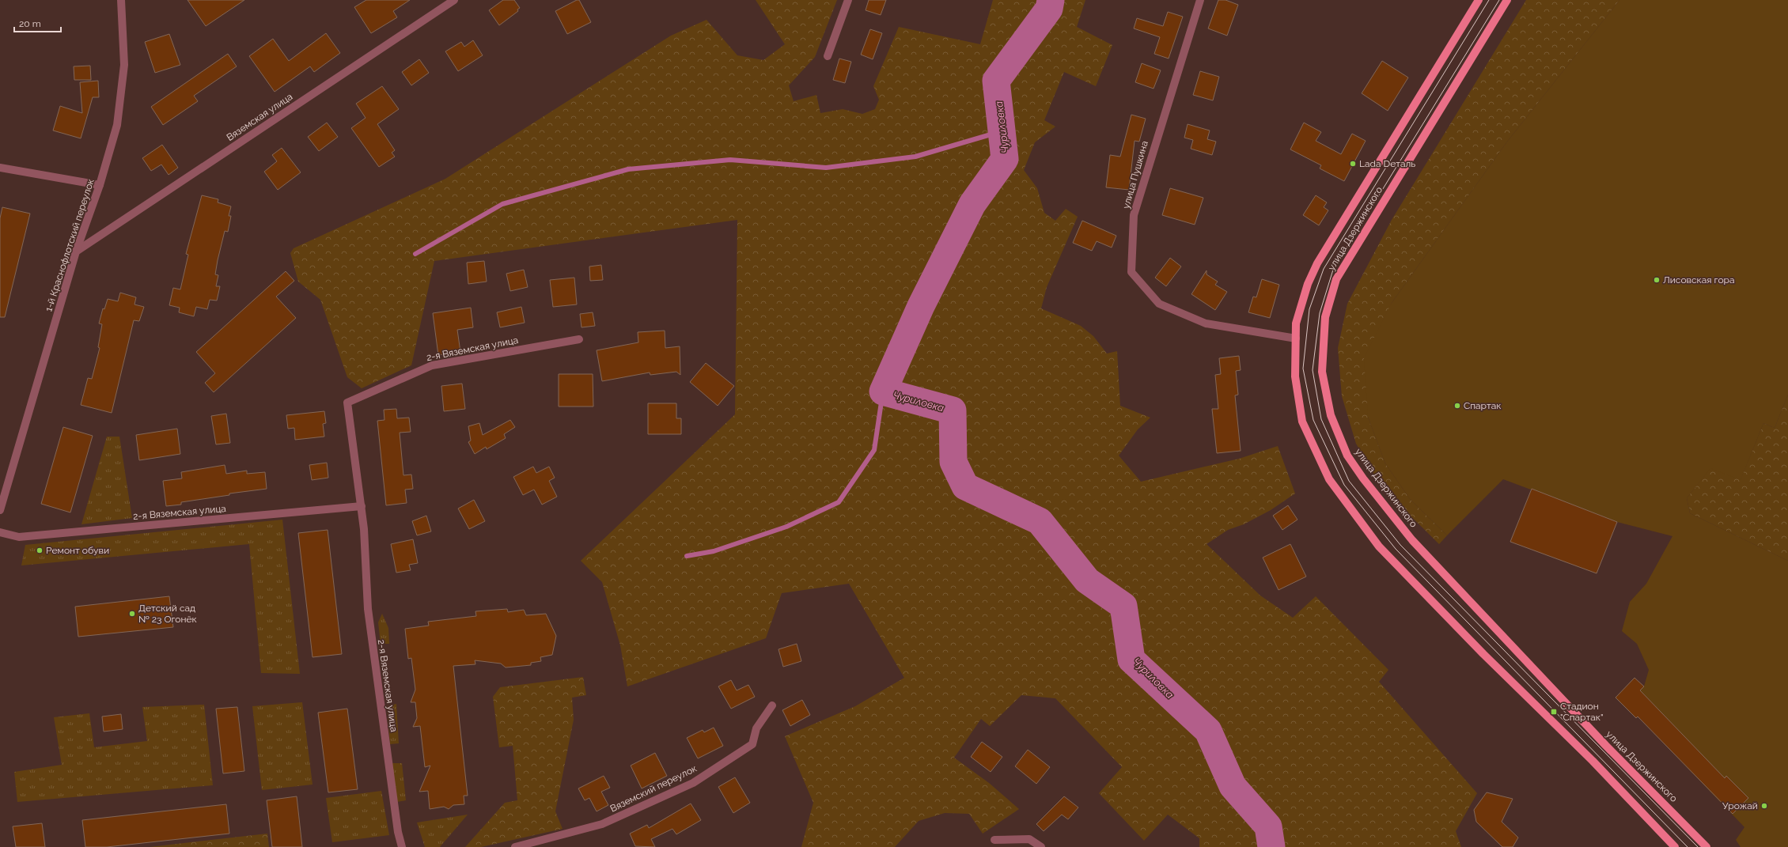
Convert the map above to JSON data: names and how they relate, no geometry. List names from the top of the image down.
{
  "streets": {
    "main road": ["улица Дзержинского"],
    "street": [
      "Вяземская улица",
      "улица Пушкина",
      "1-й Краснофлотский переулок",
      "2-я Вяземская улица",
      "Вяземский переулок"
    ]
  },
  "crossings": [
    ["Вяземская улица", "1-й Краснофлотский переулок"],
    ["улица Пушкина", "улица Дзержинского"]
  ],
  "water": ["Чуриловка"],
  "places": {
    "other": [
      "Lada Dеталь",
      "Лисовская гора",
      "Спартак",
      "Ремонт обуви",
      "Детский сад № 23 Огонёк",
      "Урожай"
    ],
    "transit": ["Стадион \"Спартак\""]
  },
  "scale_bar": "20 m"
}
